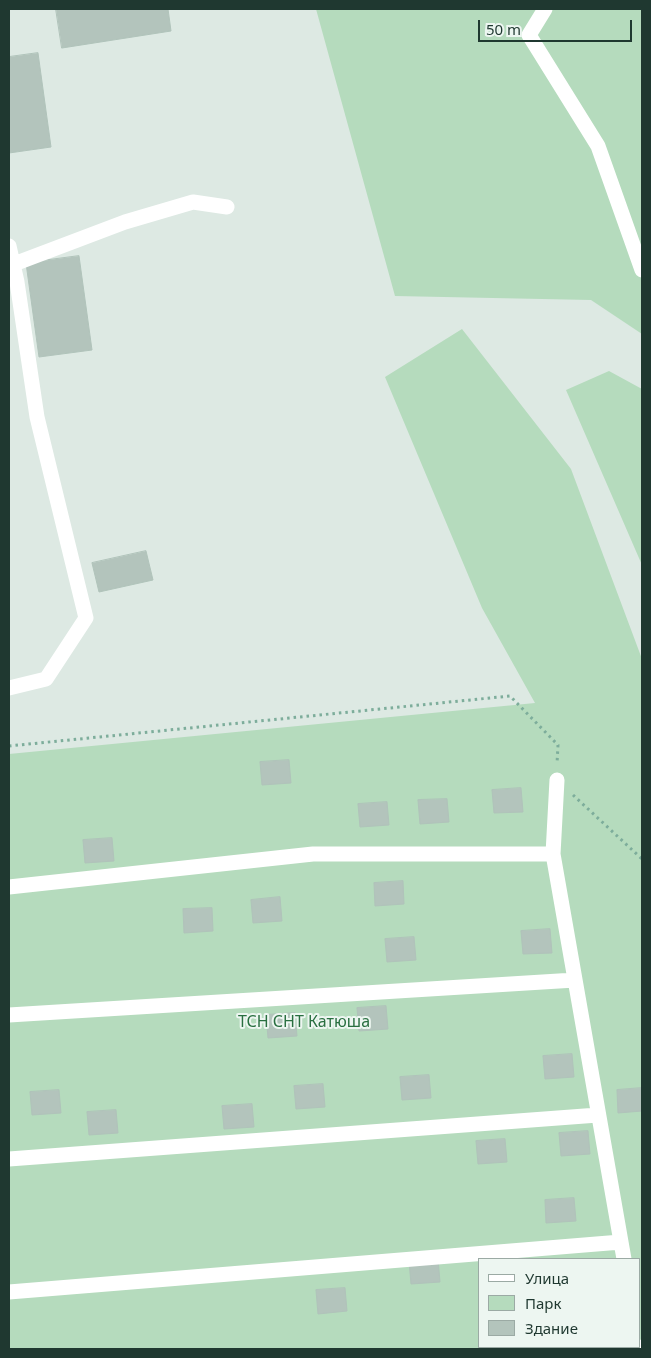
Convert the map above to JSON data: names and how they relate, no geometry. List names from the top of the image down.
{
  "parks": ["ТСН СНТ Катюша"],
  "legend": ["Улица", "Парк", "Здание"],
  "scale_bar": "50 m"
}
